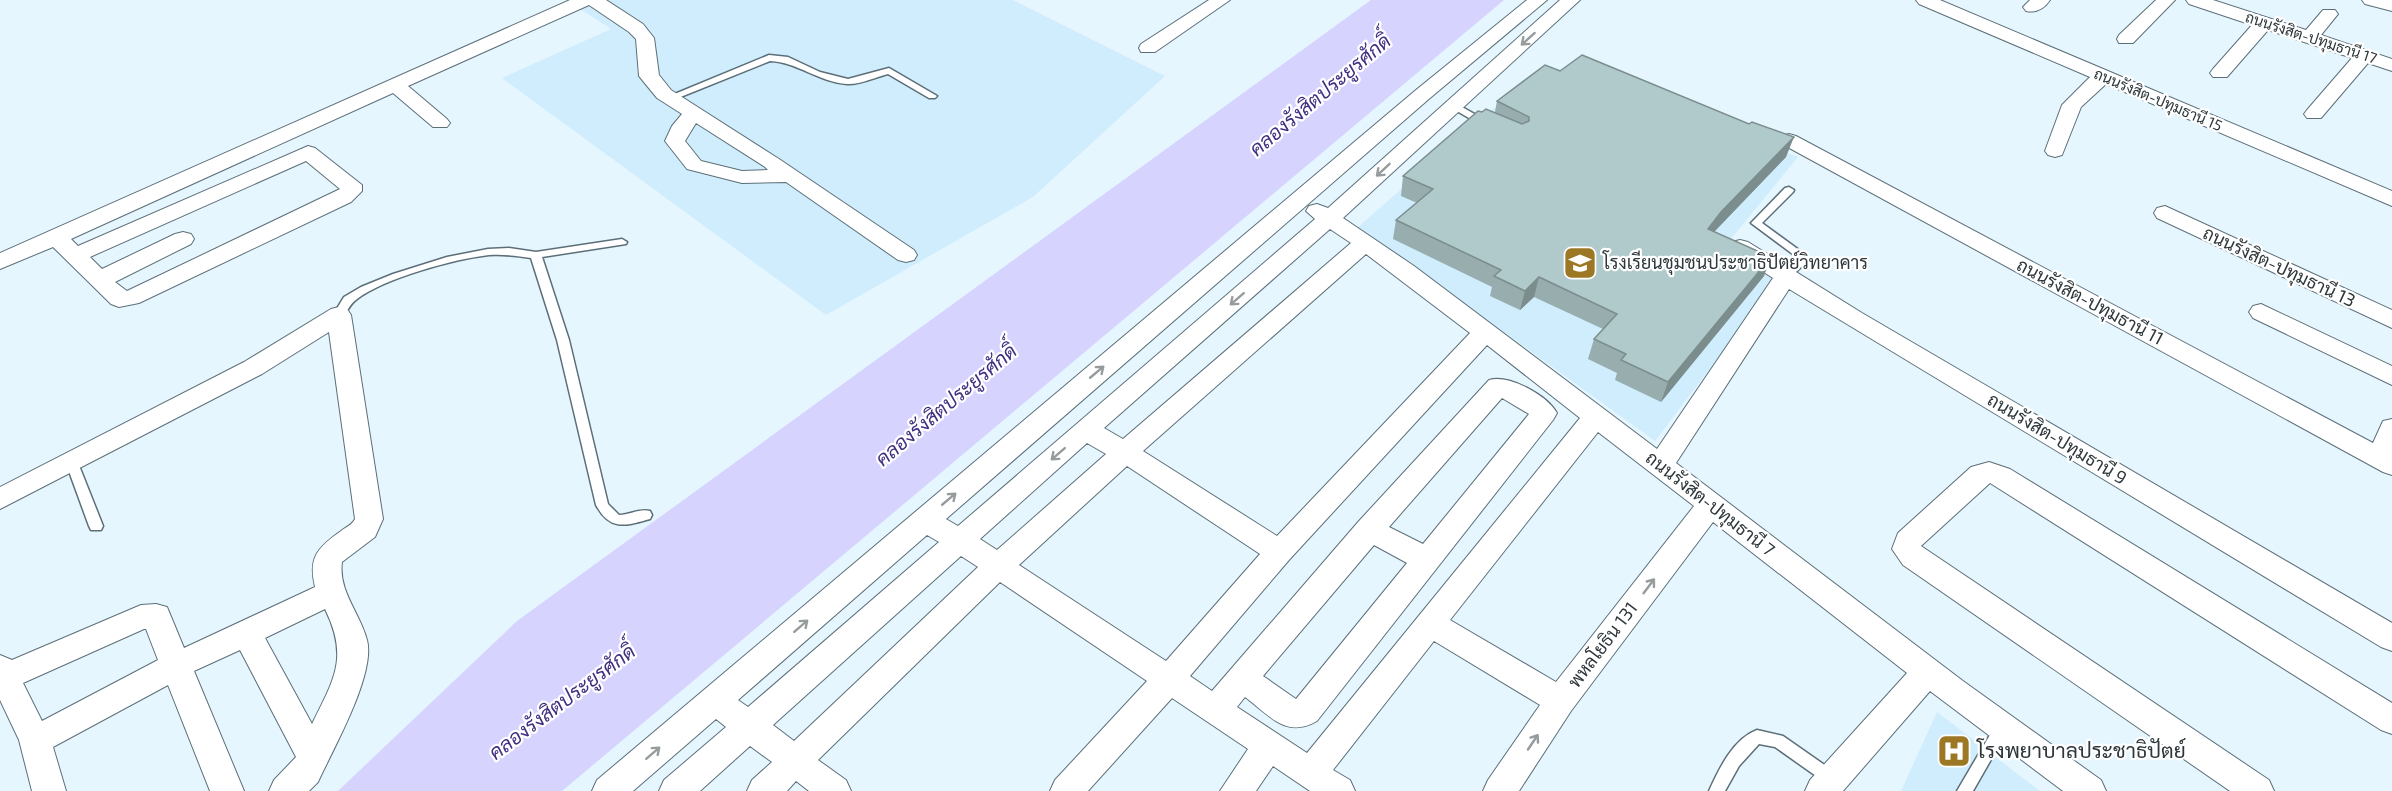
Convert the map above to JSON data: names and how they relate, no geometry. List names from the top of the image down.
{
  "streets": {
    "street": [
      "ถนนรังสิต-ปทุมธานี 17",
      "ถนนรังสิต-ปทุมธานี 15",
      "ถนนรังสิต-ปทุมธานี 13",
      "ถนนรังสิต-ปทุมธานี 11",
      "ถนนรังสิต-ปทุมธานี 9",
      "ถนนรังสิต-ปทุมธานี 7",
      "พหลโยธิน 131"
    ]
  },
  "crossings": [
    ["ถนนรังสิต-ปทุมธานี 7", "พหลโยธิน 131"]
  ],
  "water": ["คลองรังสิตประยูรศักดิ์"],
  "places": {
    "school or university": ["โรงเรียนชุมชนประชาธิปัตย์วิทยาคาร"],
    "hospital": ["โรงพยาบาลประชาธิปัตย์"]
  }
}
